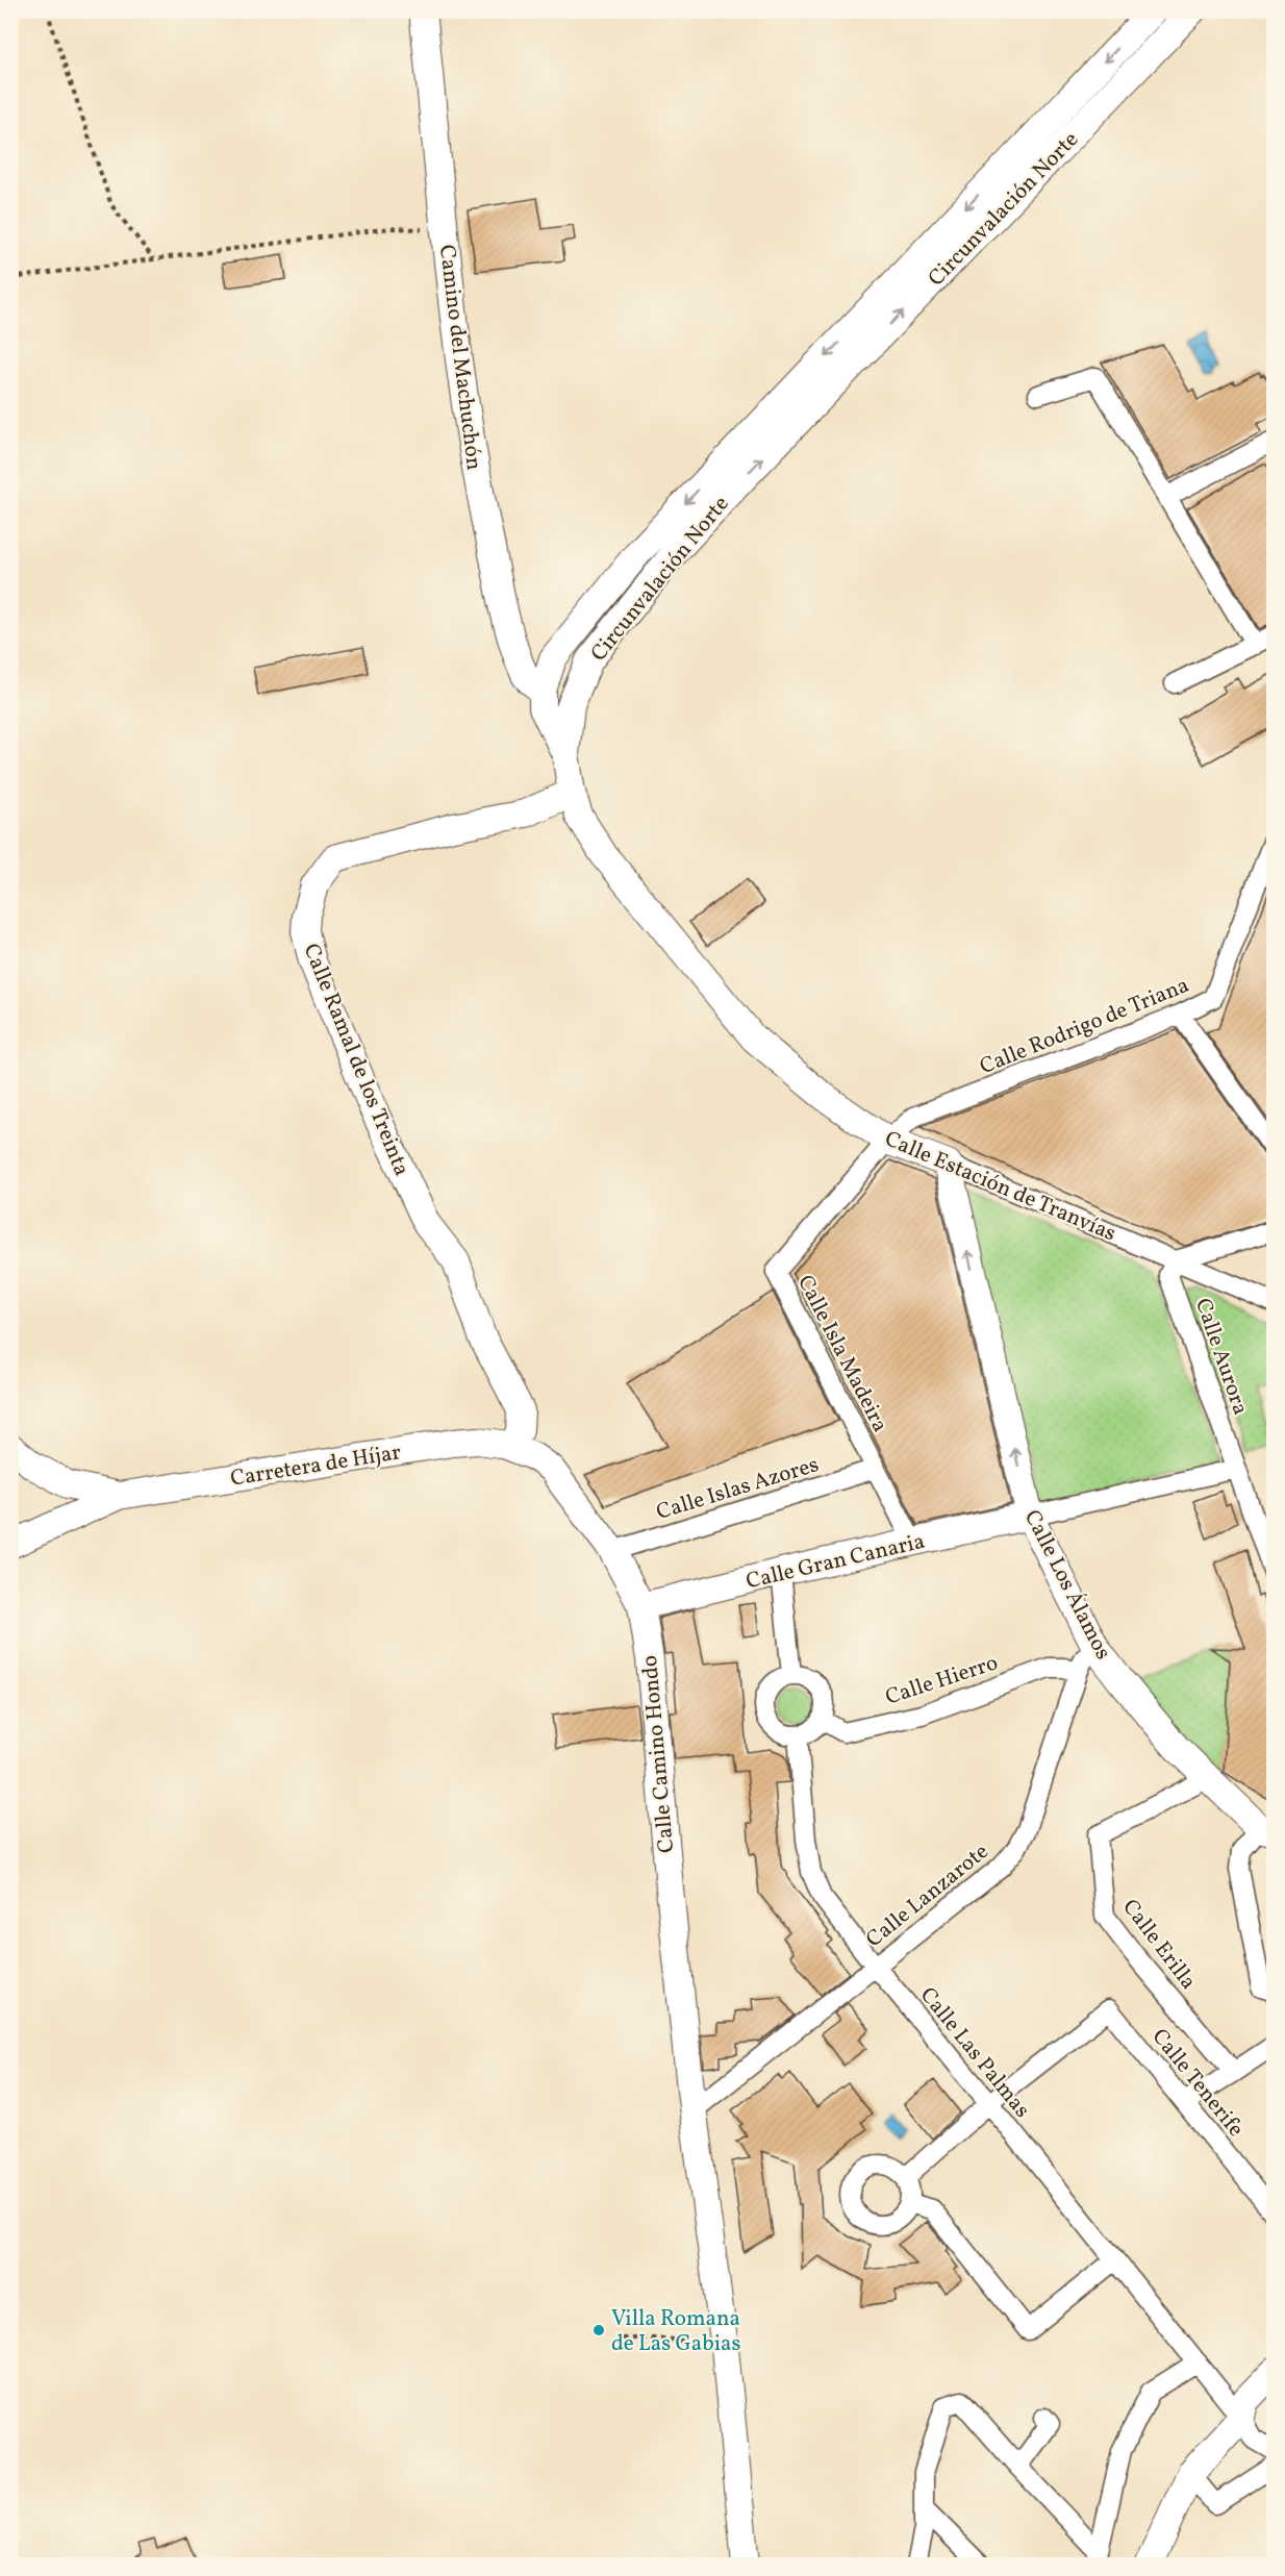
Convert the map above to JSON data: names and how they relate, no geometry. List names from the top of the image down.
{
  "streets": {
    "street": [
      "Circunvalación Norte",
      "Camino del Machuchón",
      "Calle Rodrigo de Triana",
      "Calle Ramal de los Treinta",
      "Calle Estación de Tranvías",
      "Calle Isla Madeira",
      "Calle Aurora",
      "Carretera de Híjar",
      "Calle Islas Azores",
      "Calle Gran Canaria",
      "Calle Los Álamos",
      "Calle Hierro",
      "Calle Camino Hondo",
      "Calle Lanzarote",
      "Calle Erilla",
      "Calle Las Palmas",
      "Calle Tenerife"
    ]
  },
  "crossings": [
    ["Circunvalación Norte", "Camino del Machuchón"],
    ["Circunvalación Norte", "Calle Estación de Tranvías"],
    ["Calle Rodrigo de Triana", "Calle Estación de Tranvías"],
    ["Calle Rodrigo de Triana", "Calle Isla Madeira"],
    ["Calle Ramal de los Treinta", "Calle Estación de Tranvías"],
    ["Calle Ramal de los Treinta", "Carretera de Híjar"],
    ["Calle Ramal de los Treinta", "Calle Camino Hondo"],
    ["Calle Estación de Tranvías", "Calle Isla Madeira"],
    ["Calle Estación de Tranvías", "Calle Aurora"],
    ["Calle Estación de Tranvías", "Calle Los Álamos"],
    ["Calle Isla Madeira", "Calle Islas Azores"],
    ["Calle Isla Madeira", "Calle Gran Canaria"],
    ["Carretera de Híjar", "Calle Camino Hondo"],
    ["Calle Islas Azores", "Calle Camino Hondo"],
    ["Calle Gran Canaria", "Calle Los Álamos"],
    ["Calle Gran Canaria", "Calle Camino Hondo"],
    ["Calle Los Álamos", "Calle Lanzarote"],
    ["Calle Los Álamos", "Calle Erilla"],
    ["Calle Hierro", "Calle Lanzarote"],
    ["Calle Hierro", "Calle Las Palmas"],
    ["Calle Camino Hondo", "Calle Lanzarote"],
    ["Calle Lanzarote", "Calle Las Palmas"],
    ["Calle Las Palmas", "Calle Tenerife"]
  ],
  "one_way": ["Calle Los Álamos"],
  "places": ["Villa Romana de Las Gabias"]
}
